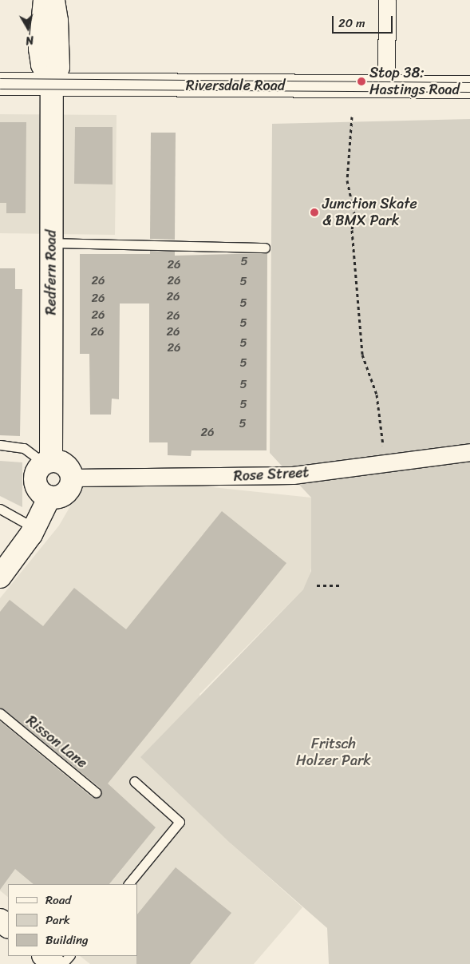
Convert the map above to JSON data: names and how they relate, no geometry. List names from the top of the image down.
{
  "streets": {
    "street": ["Riversdale Road", "Redfern Road", "Rose Street"],
    "lane": ["Risson Lane"]
  },
  "crossings": [
    ["Riversdale Road", "Redfern Road"],
    ["Redfern Road", "Rose Street"]
  ],
  "parks": ["Fritsch Holzer Park"],
  "places": ["Stop 38: Hastings Road", "Junction Skate & BMX Park"],
  "house_numbers": [
    "5",
    "26",
    "26",
    "26",
    "5",
    "26",
    "26",
    "5",
    "26",
    "26",
    "5",
    "26",
    "26",
    "5",
    "26",
    "5",
    "5",
    "5",
    "5",
    "26"
  ],
  "legend": ["Road", "Park", "Building"],
  "scale_bar": "20 m",
  "north": "bottom"
}
